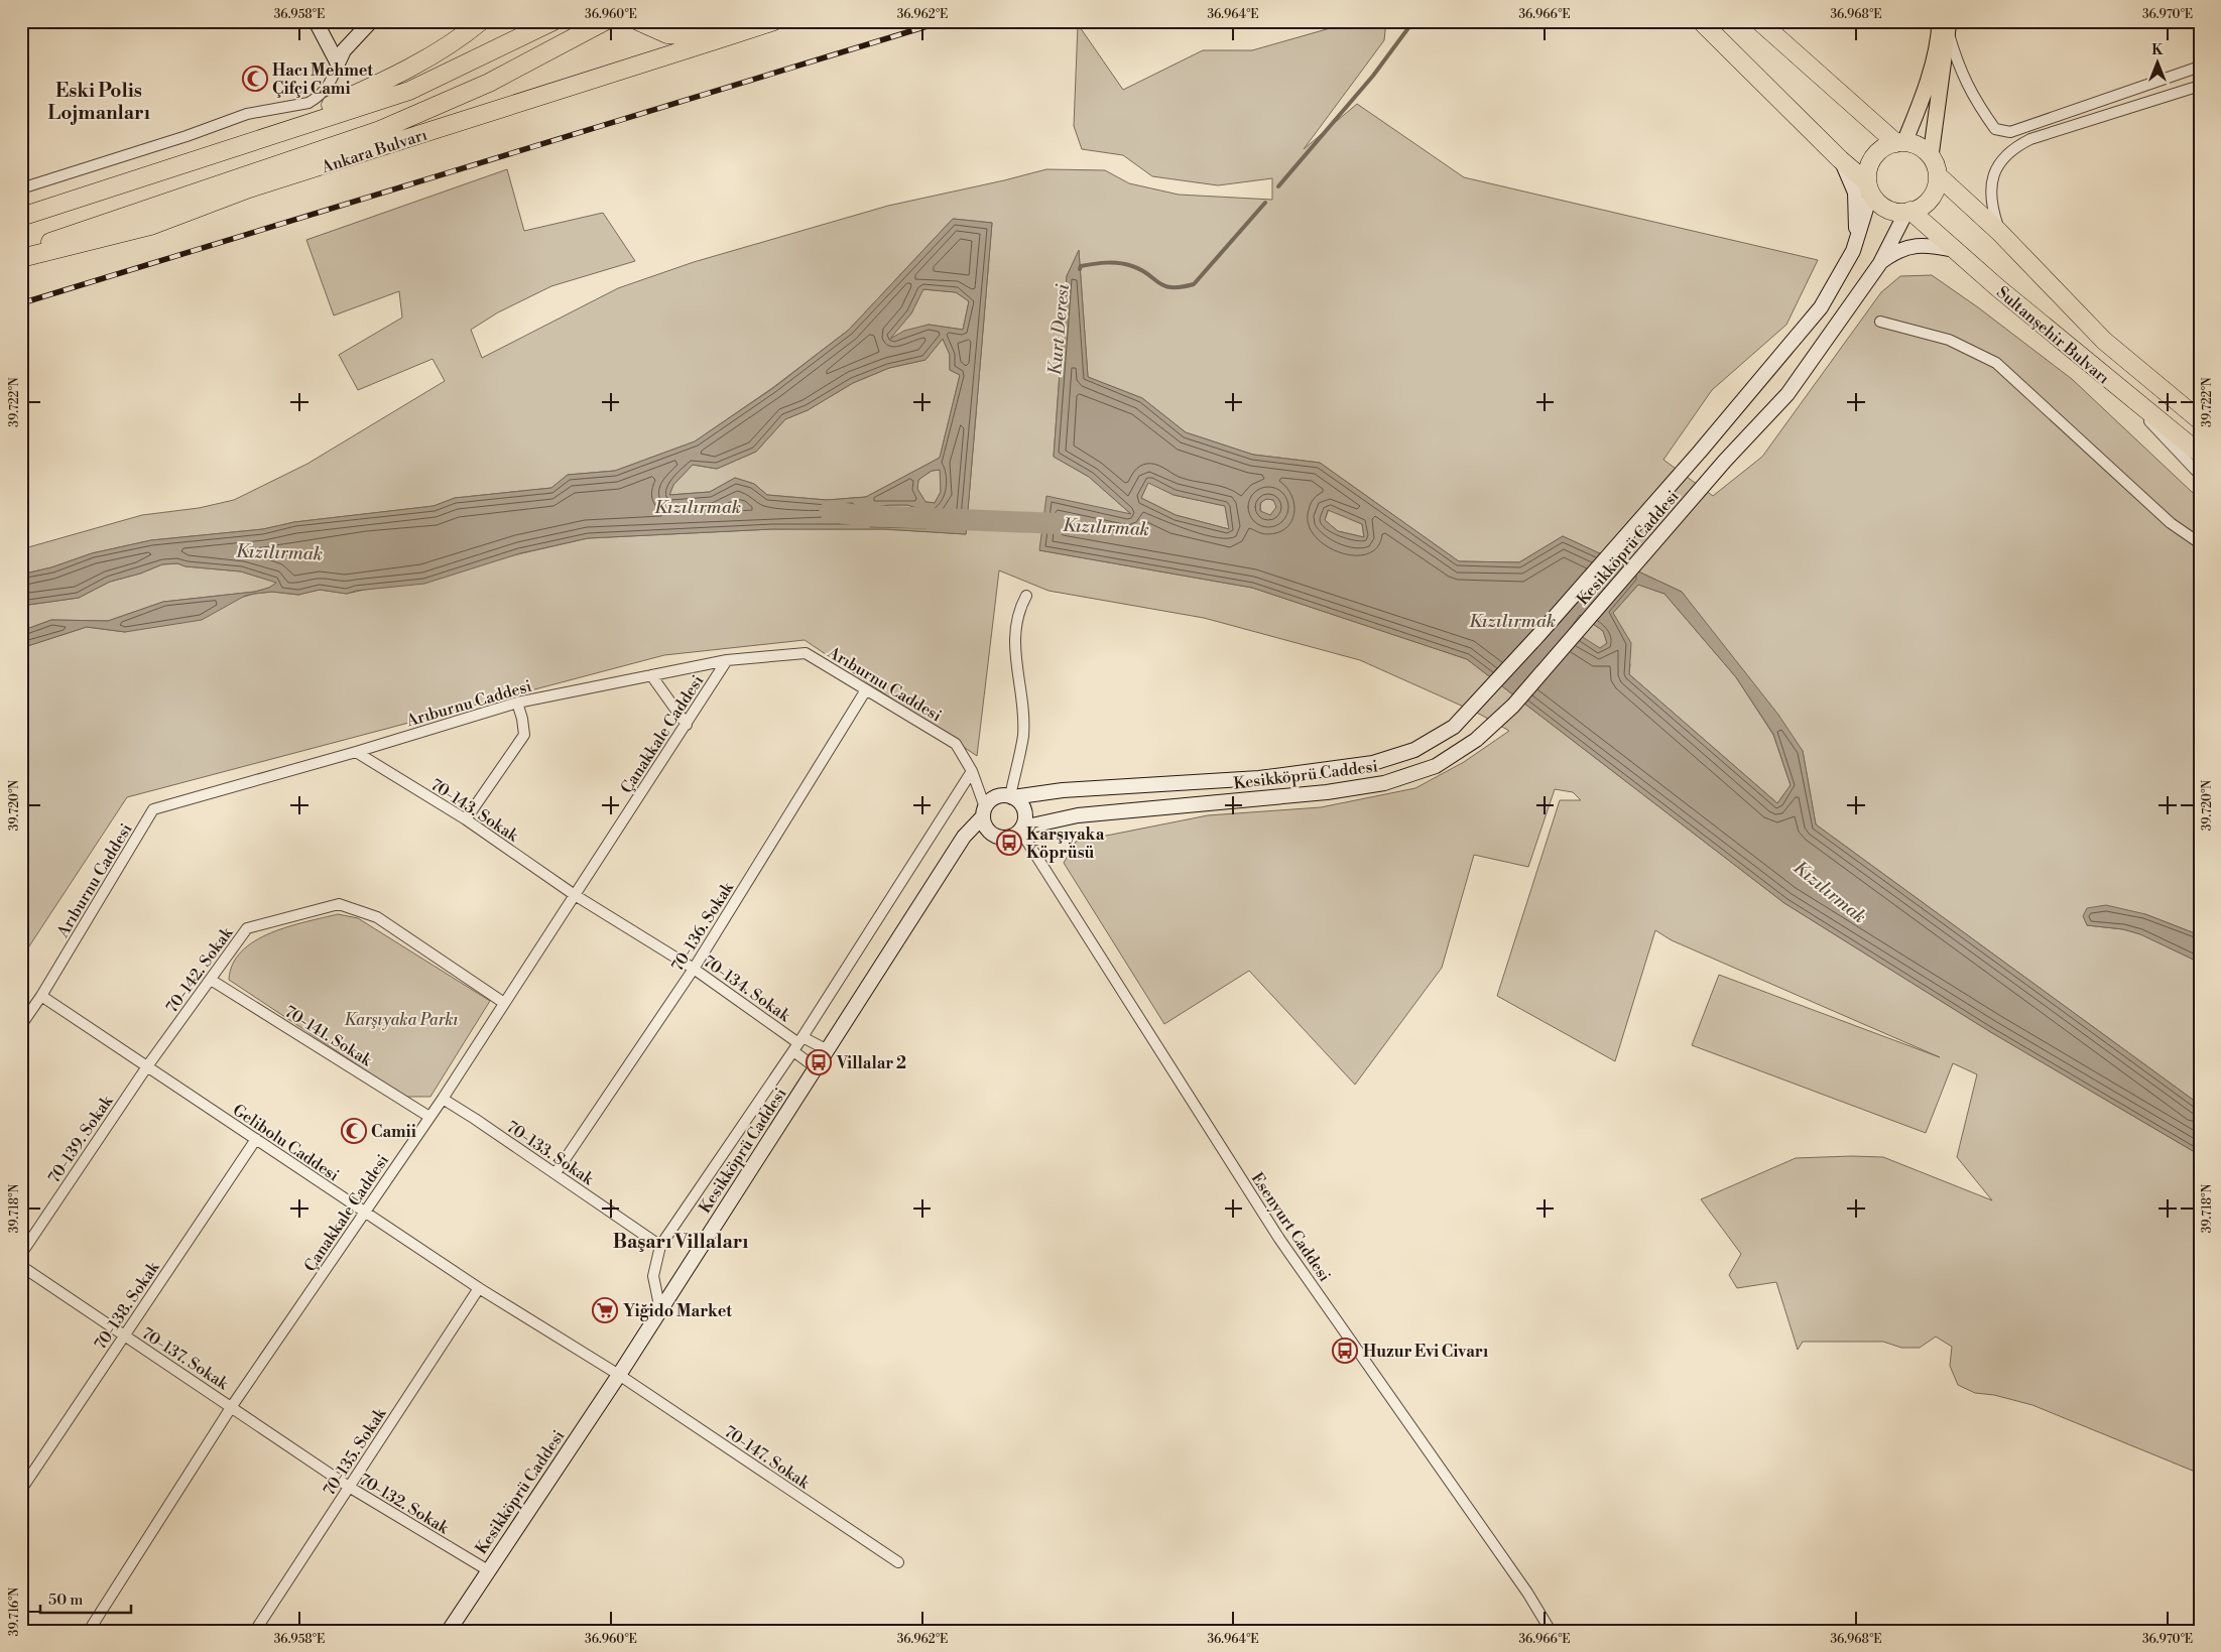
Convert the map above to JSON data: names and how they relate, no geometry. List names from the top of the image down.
{
  "streets": {
    "highway": ["Ankara Bulvarı", "Sultanşehir Bulvarı"],
    "street": [
      "Kesikköprü Caddesi",
      "Arıburnu Caddesi",
      "Çanakkale Caddesi",
      "70-143. Sokak",
      "70-136. Sokak",
      "70-142. Sokak",
      "70-134. Sokak",
      "70-141. Sokak",
      "70-139. Sokak",
      "Gelibolu Caddesi",
      "70-133. Sokak",
      "Esenyurt Caddesi",
      "70-138. Sokak",
      "70-137. Sokak",
      "70-135. Sokak",
      "70-147. Sokak",
      "70-132. Sokak"
    ]
  },
  "crossings": [
    ["Sultanşehir Bulvarı", "Kesikköprü Caddesi"],
    ["Kesikköprü Caddesi", "Arıburnu Caddesi"],
    ["Kesikköprü Caddesi", "70-134. Sokak"],
    ["Kesikköprü Caddesi", "Gelibolu Caddesi"],
    ["Kesikköprü Caddesi", "70-133. Sokak"],
    ["Kesikköprü Caddesi", "Esenyurt Caddesi"],
    ["Kesikköprü Caddesi", "70-147. Sokak"],
    ["Kesikköprü Caddesi", "70-132. Sokak"],
    ["Arıburnu Caddesi", "Çanakkale Caddesi"],
    ["Arıburnu Caddesi", "70-143. Sokak"],
    ["Arıburnu Caddesi", "70-136. Sokak"],
    ["Arıburnu Caddesi", "Gelibolu Caddesi"],
    ["Arıburnu Caddesi", "Esenyurt Caddesi"],
    ["Çanakkale Caddesi", "70-143. Sokak"],
    ["Çanakkale Caddesi", "70-142. Sokak"],
    ["Çanakkale Caddesi", "70-134. Sokak"],
    ["Çanakkale Caddesi", "70-141. Sokak"],
    ["Çanakkale Caddesi", "Gelibolu Caddesi"],
    ["Çanakkale Caddesi", "70-133. Sokak"],
    ["Çanakkale Caddesi", "70-137. Sokak"],
    ["Çanakkale Caddesi", "70-132. Sokak"],
    ["70-143. Sokak", "70-134. Sokak"],
    ["70-136. Sokak", "70-134. Sokak"],
    ["70-136. Sokak", "70-133. Sokak"],
    ["70-142. Sokak", "70-141. Sokak"],
    ["70-142. Sokak", "70-139. Sokak"],
    ["70-142. Sokak", "Gelibolu Caddesi"],
    ["70-139. Sokak", "Gelibolu Caddesi"],
    ["Gelibolu Caddesi", "70-138. Sokak"],
    ["Gelibolu Caddesi", "70-135. Sokak"],
    ["Gelibolu Caddesi", "70-147. Sokak"],
    ["70-138. Sokak", "70-137. Sokak"],
    ["70-137. Sokak", "70-132. Sokak"],
    ["70-135. Sokak", "70-132. Sokak"]
  ],
  "districts": ["Eski Polis Lojmanları", "Başarı Villaları"],
  "water": ["Kurt Deresi", "Kızılırmak"],
  "parks": ["Karşıyaka Parkı"],
  "places": {
    "mosque": ["Hacı Mehmet Çifçi Cami", "Camii"],
    "bus stop": ["Karşıyaka Köprüsü", "Villalar 2", "Huzur Evi Civarı"],
    "supermarket": ["Yiğido Market"]
  },
  "scale_bar": "50 m",
  "north": "top",
  "coordinates": [
    "36.958°E",
    "36.960°E",
    "36.962°E",
    "36.964°E",
    "36.966°E",
    "36.968°E",
    "36.970°E",
    "39.722°N",
    "39.720°N",
    "39.718°N",
    "39.716°N"
  ]
}
